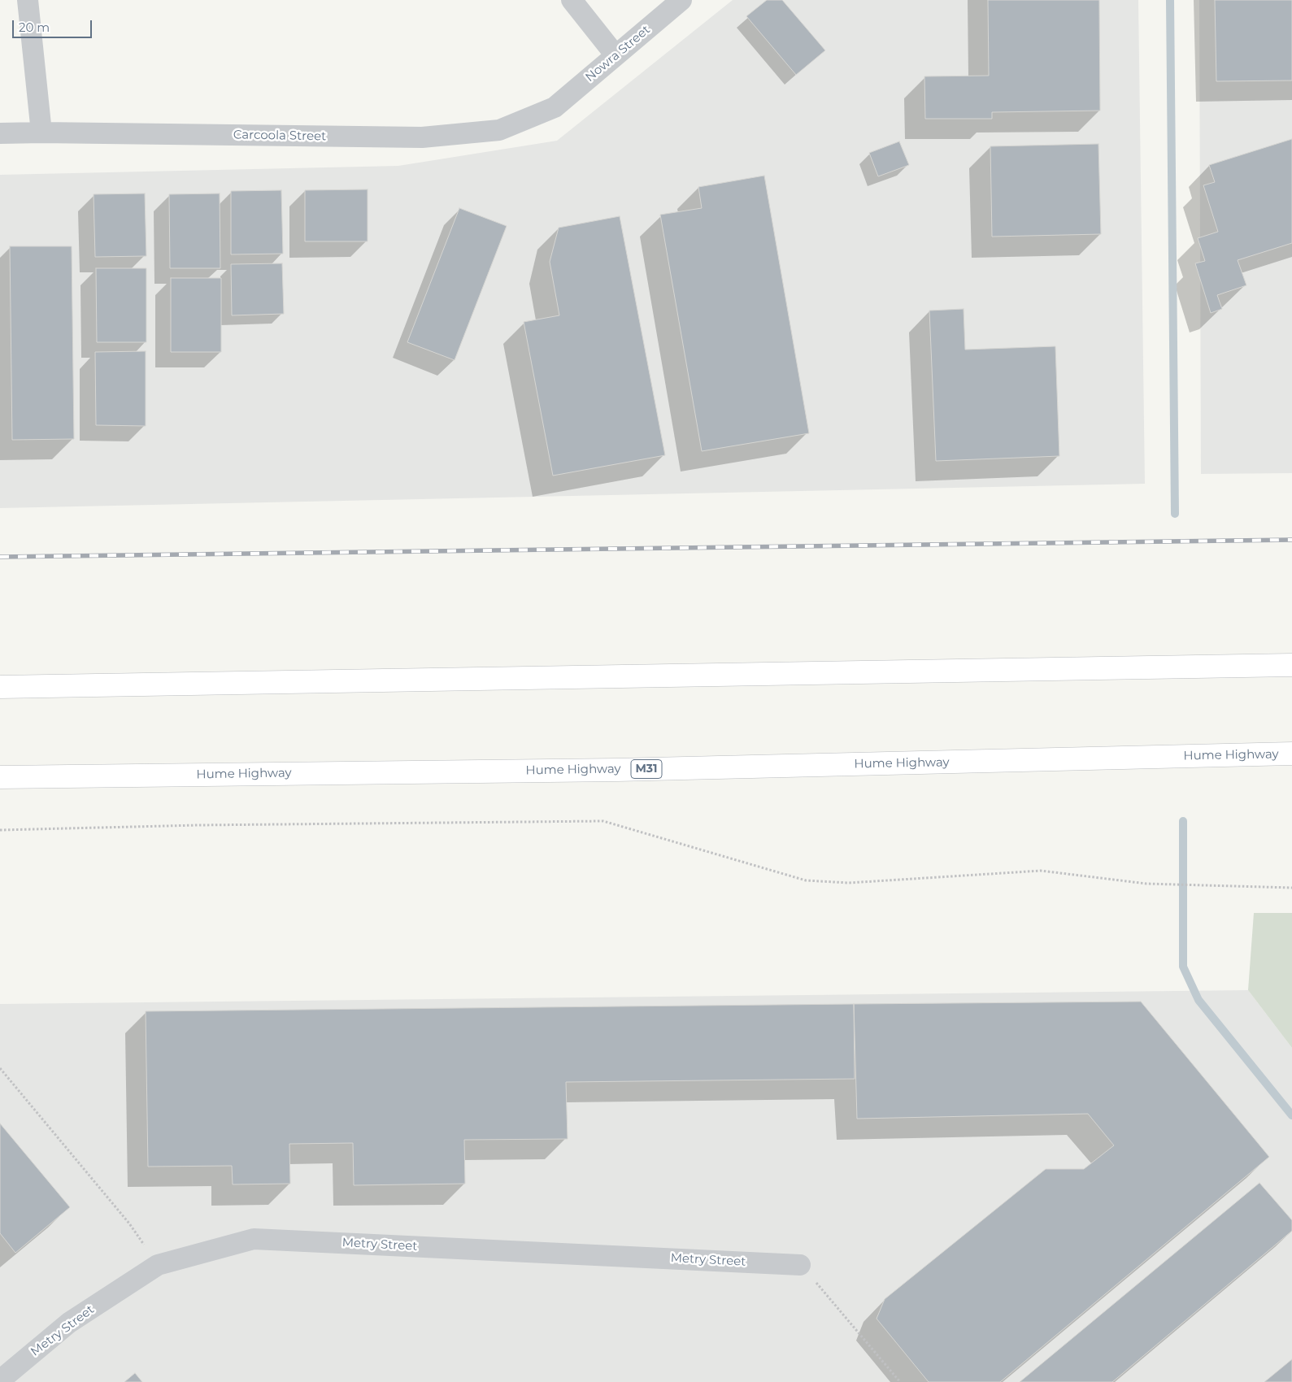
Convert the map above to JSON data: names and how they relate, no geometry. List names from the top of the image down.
{
  "streets": {
    "highway": ["Hume Highway", "M31"],
    "street": ["Nowra Street", "Carcoola Street", "Metry Street"]
  },
  "crossings": [
    ["Nowra Street", "Carcoola Street"]
  ],
  "scale_bar": "20 m"
}
